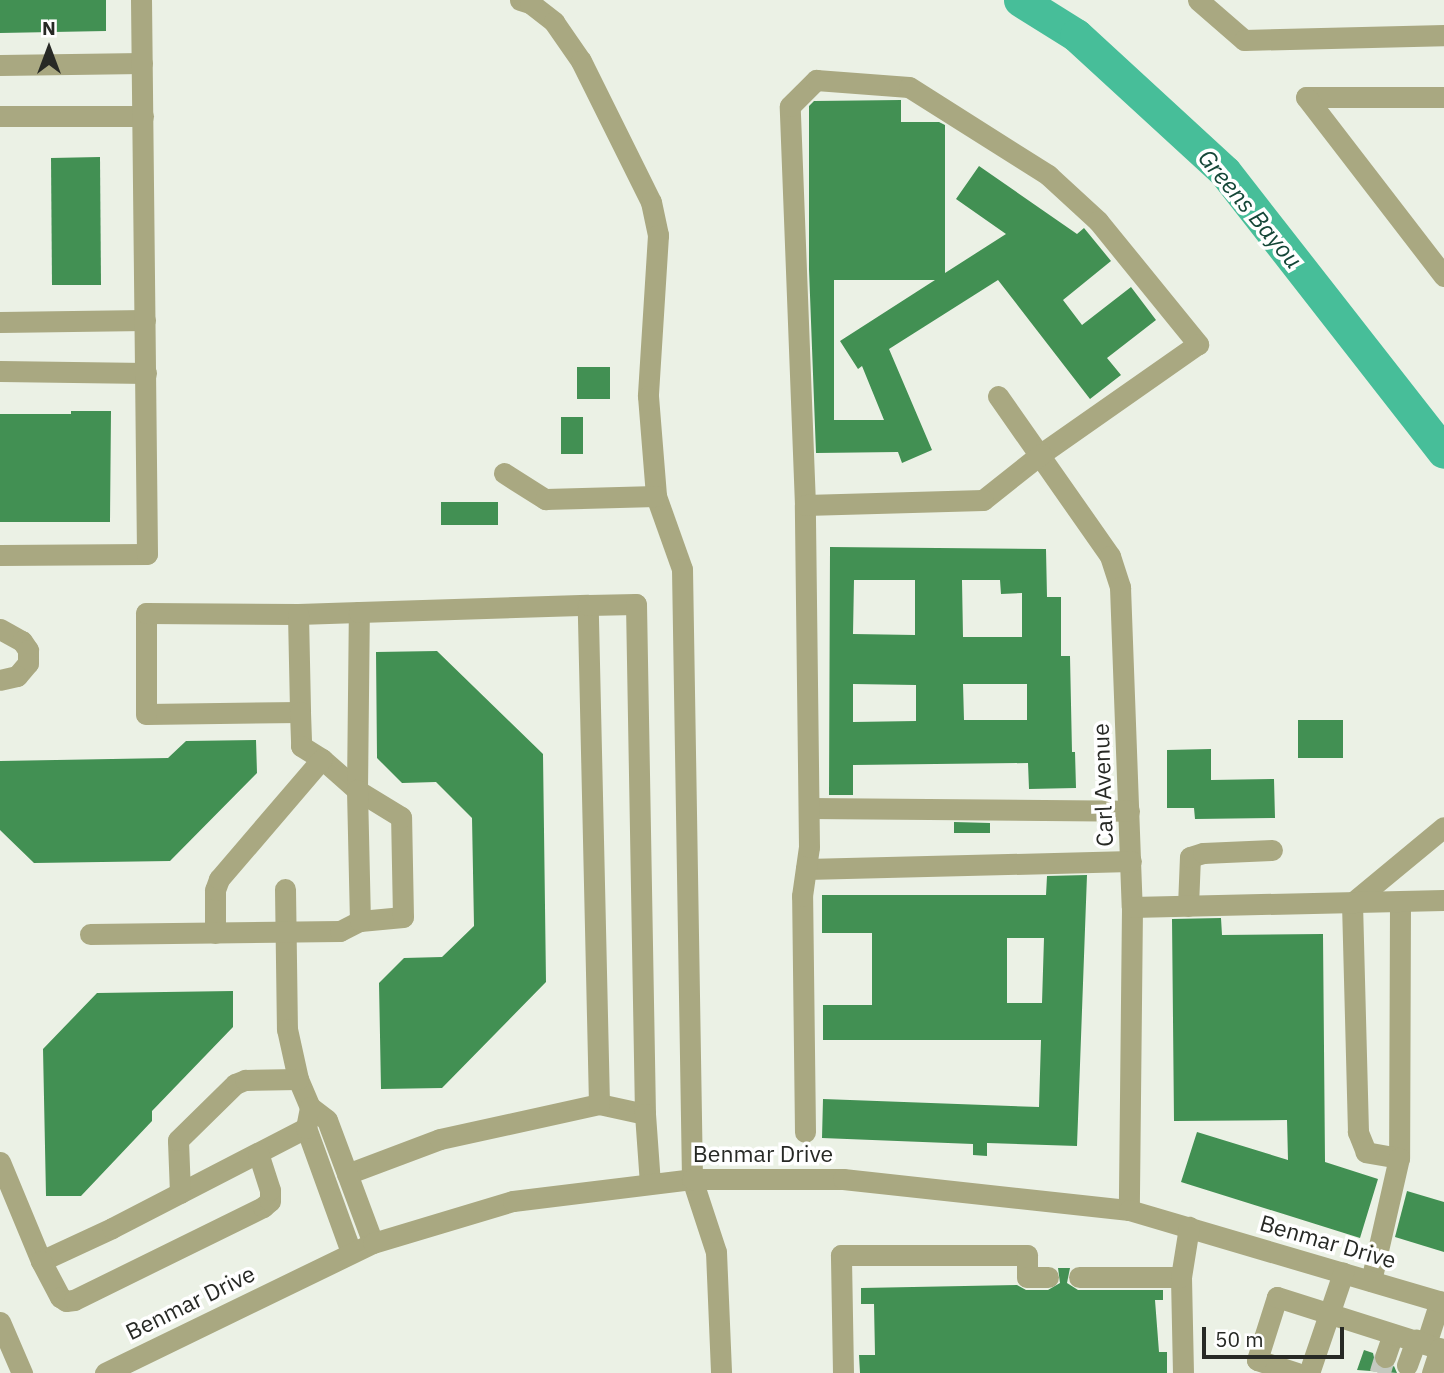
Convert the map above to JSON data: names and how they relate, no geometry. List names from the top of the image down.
{
  "streets": {
    "street": ["Carl Avenue", "Benmar Drive"]
  },
  "crossings": [
    ["Carl Avenue", "Benmar Drive"]
  ],
  "water": ["Greens Bayou"],
  "scale_bar": "50 m",
  "north": "top"
}
